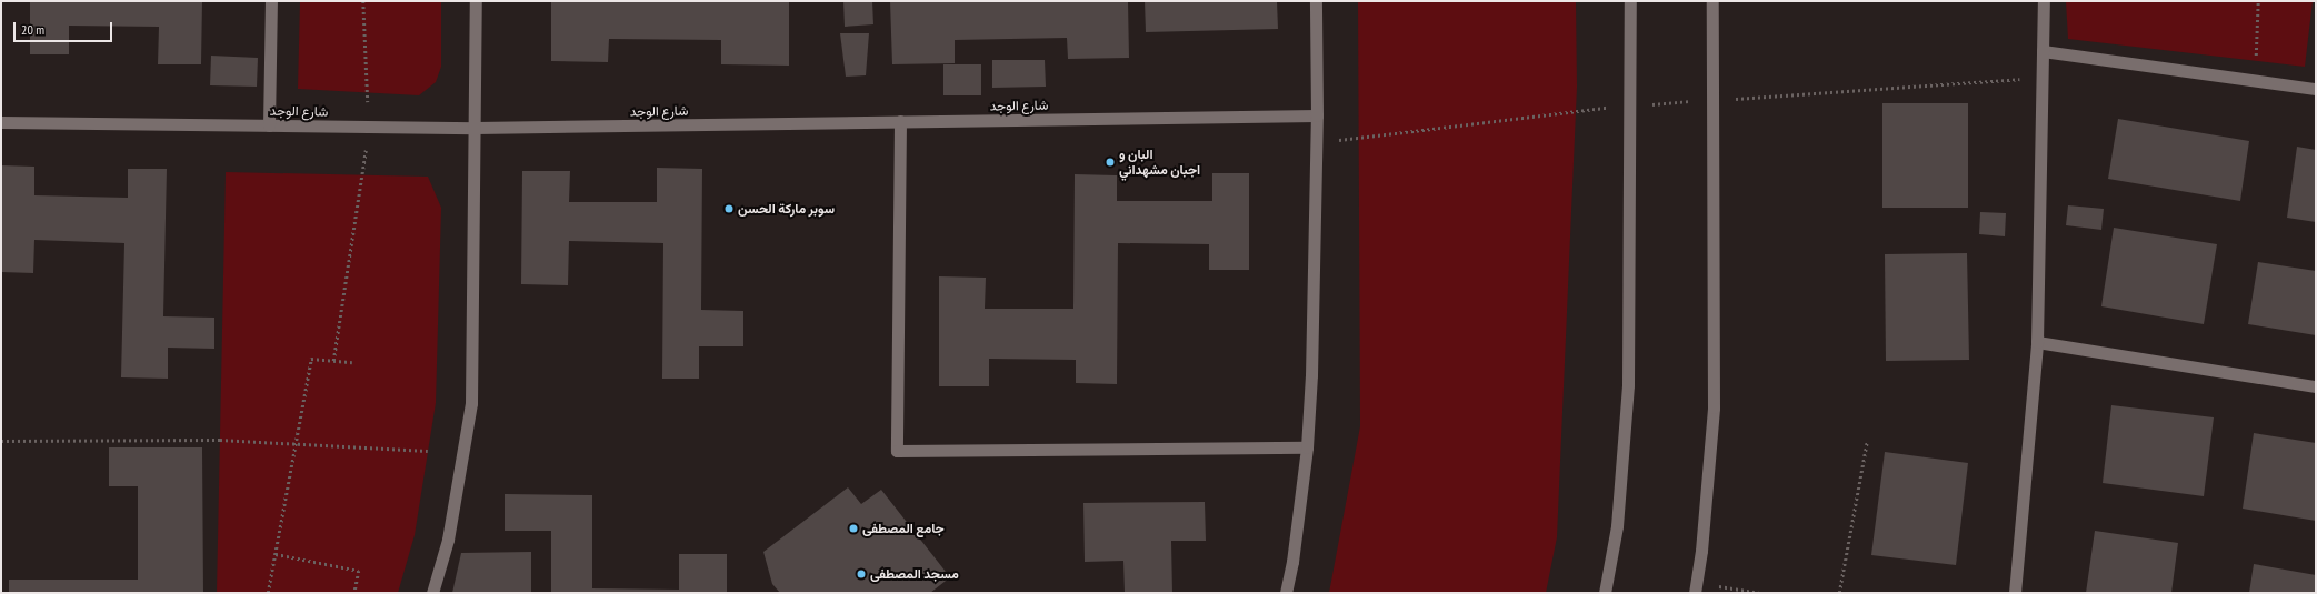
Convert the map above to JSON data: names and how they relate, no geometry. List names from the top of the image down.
{
  "streets": {
    "street": ["شارع الوجد"]
  },
  "places": [
    "البان و اجبان مشهداني",
    "سوبر ماركة الحسن",
    "جامع المصطفى",
    "مسجد المصطفى"
  ],
  "scale_bar": "20 m"
}
